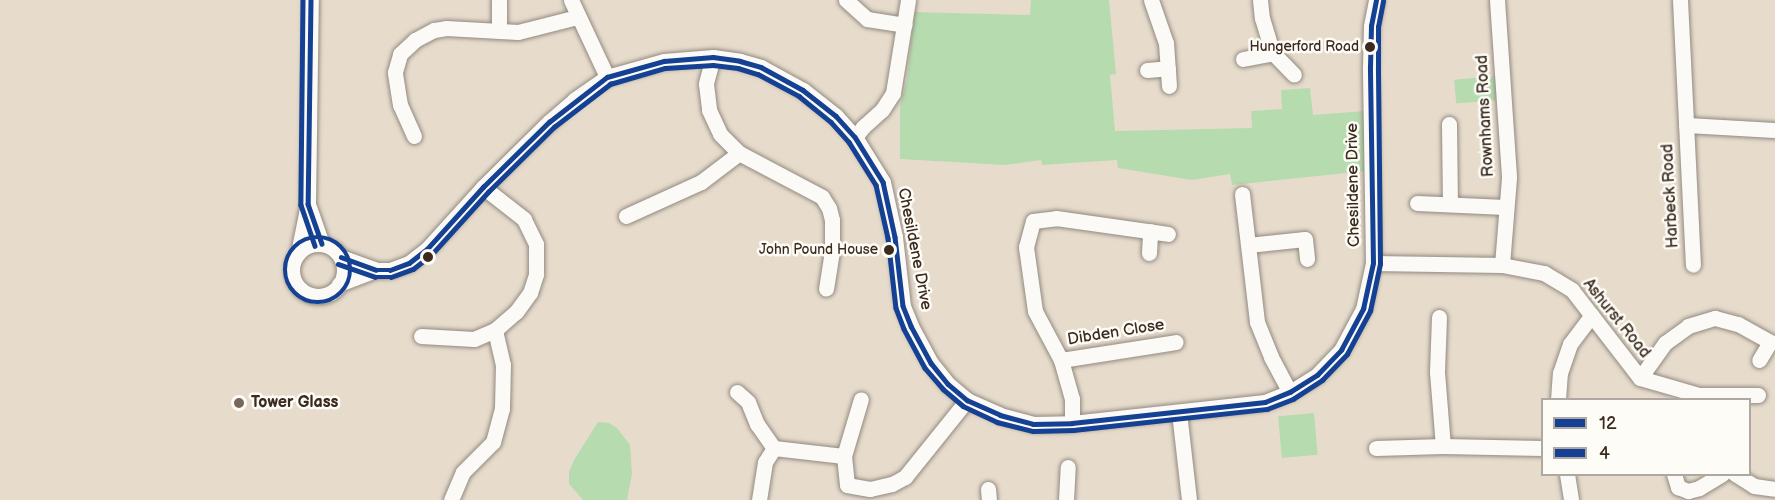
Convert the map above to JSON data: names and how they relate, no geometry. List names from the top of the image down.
{
  "streets": {
    "street": [
      "Rownhams Road",
      "Chesildene Drive",
      "Harbeck Road",
      "Ashurst Road",
      "Dibden Close"
    ]
  },
  "crossings": [
    ["Rownhams Road", "Ashurst Road"],
    ["Chesildene Drive", "Ashurst Road"]
  ],
  "places": ["Hungerford Road", "John Pound House", "Tower Glass"],
  "lines": ["transit line 12", "transit line 4"],
  "legend": ["12", "4"]
}
